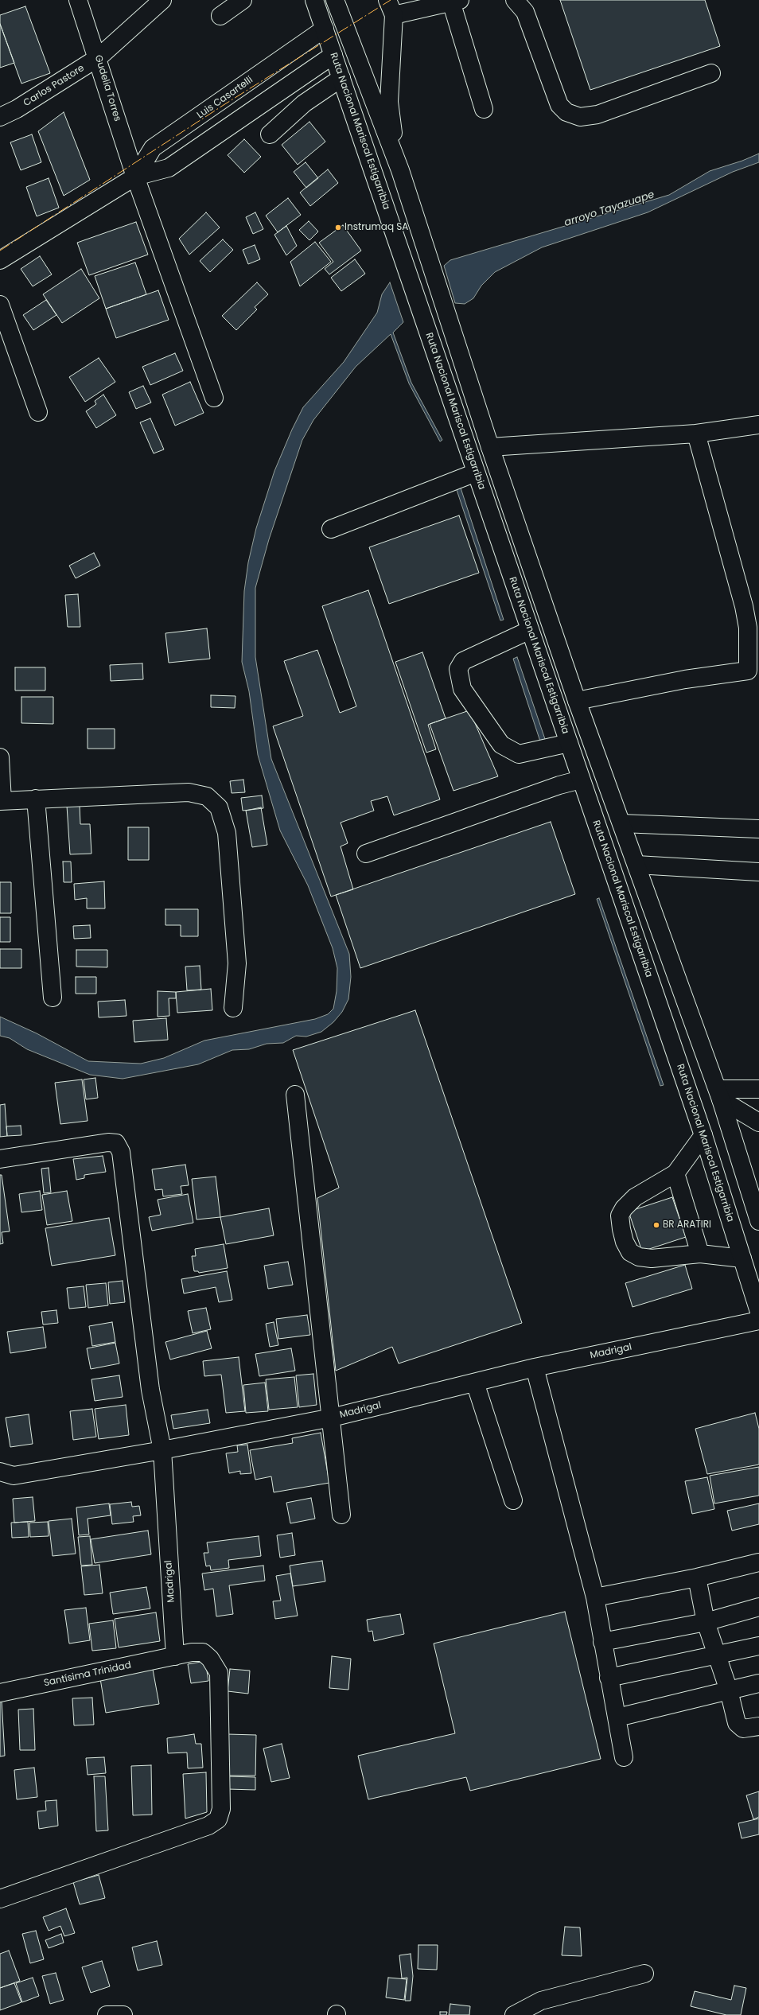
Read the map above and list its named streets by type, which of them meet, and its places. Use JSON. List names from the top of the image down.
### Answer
{
  "streets": {
    "main road": [
      "Carlos Pastore",
      "Gudelia Torres",
      "Luis Casartelli",
      "Ruta Nacional Mariscal Estigarribia",
      "Madrigal",
      "Santísima Trinidad"
    ]
  },
  "crossings": [
    ["Carlos Pastore", "Gudelia Torres"],
    ["Gudelia Torres", "Luis Casartelli"],
    ["Luis Casartelli", "Ruta Nacional Mariscal Estigarribia"],
    ["Madrigal", "Santísima Trinidad"]
  ],
  "water": ["arroyo Tayazuape"],
  "places": ["Instrumaq SA", "BR ARATIRI"]
}
